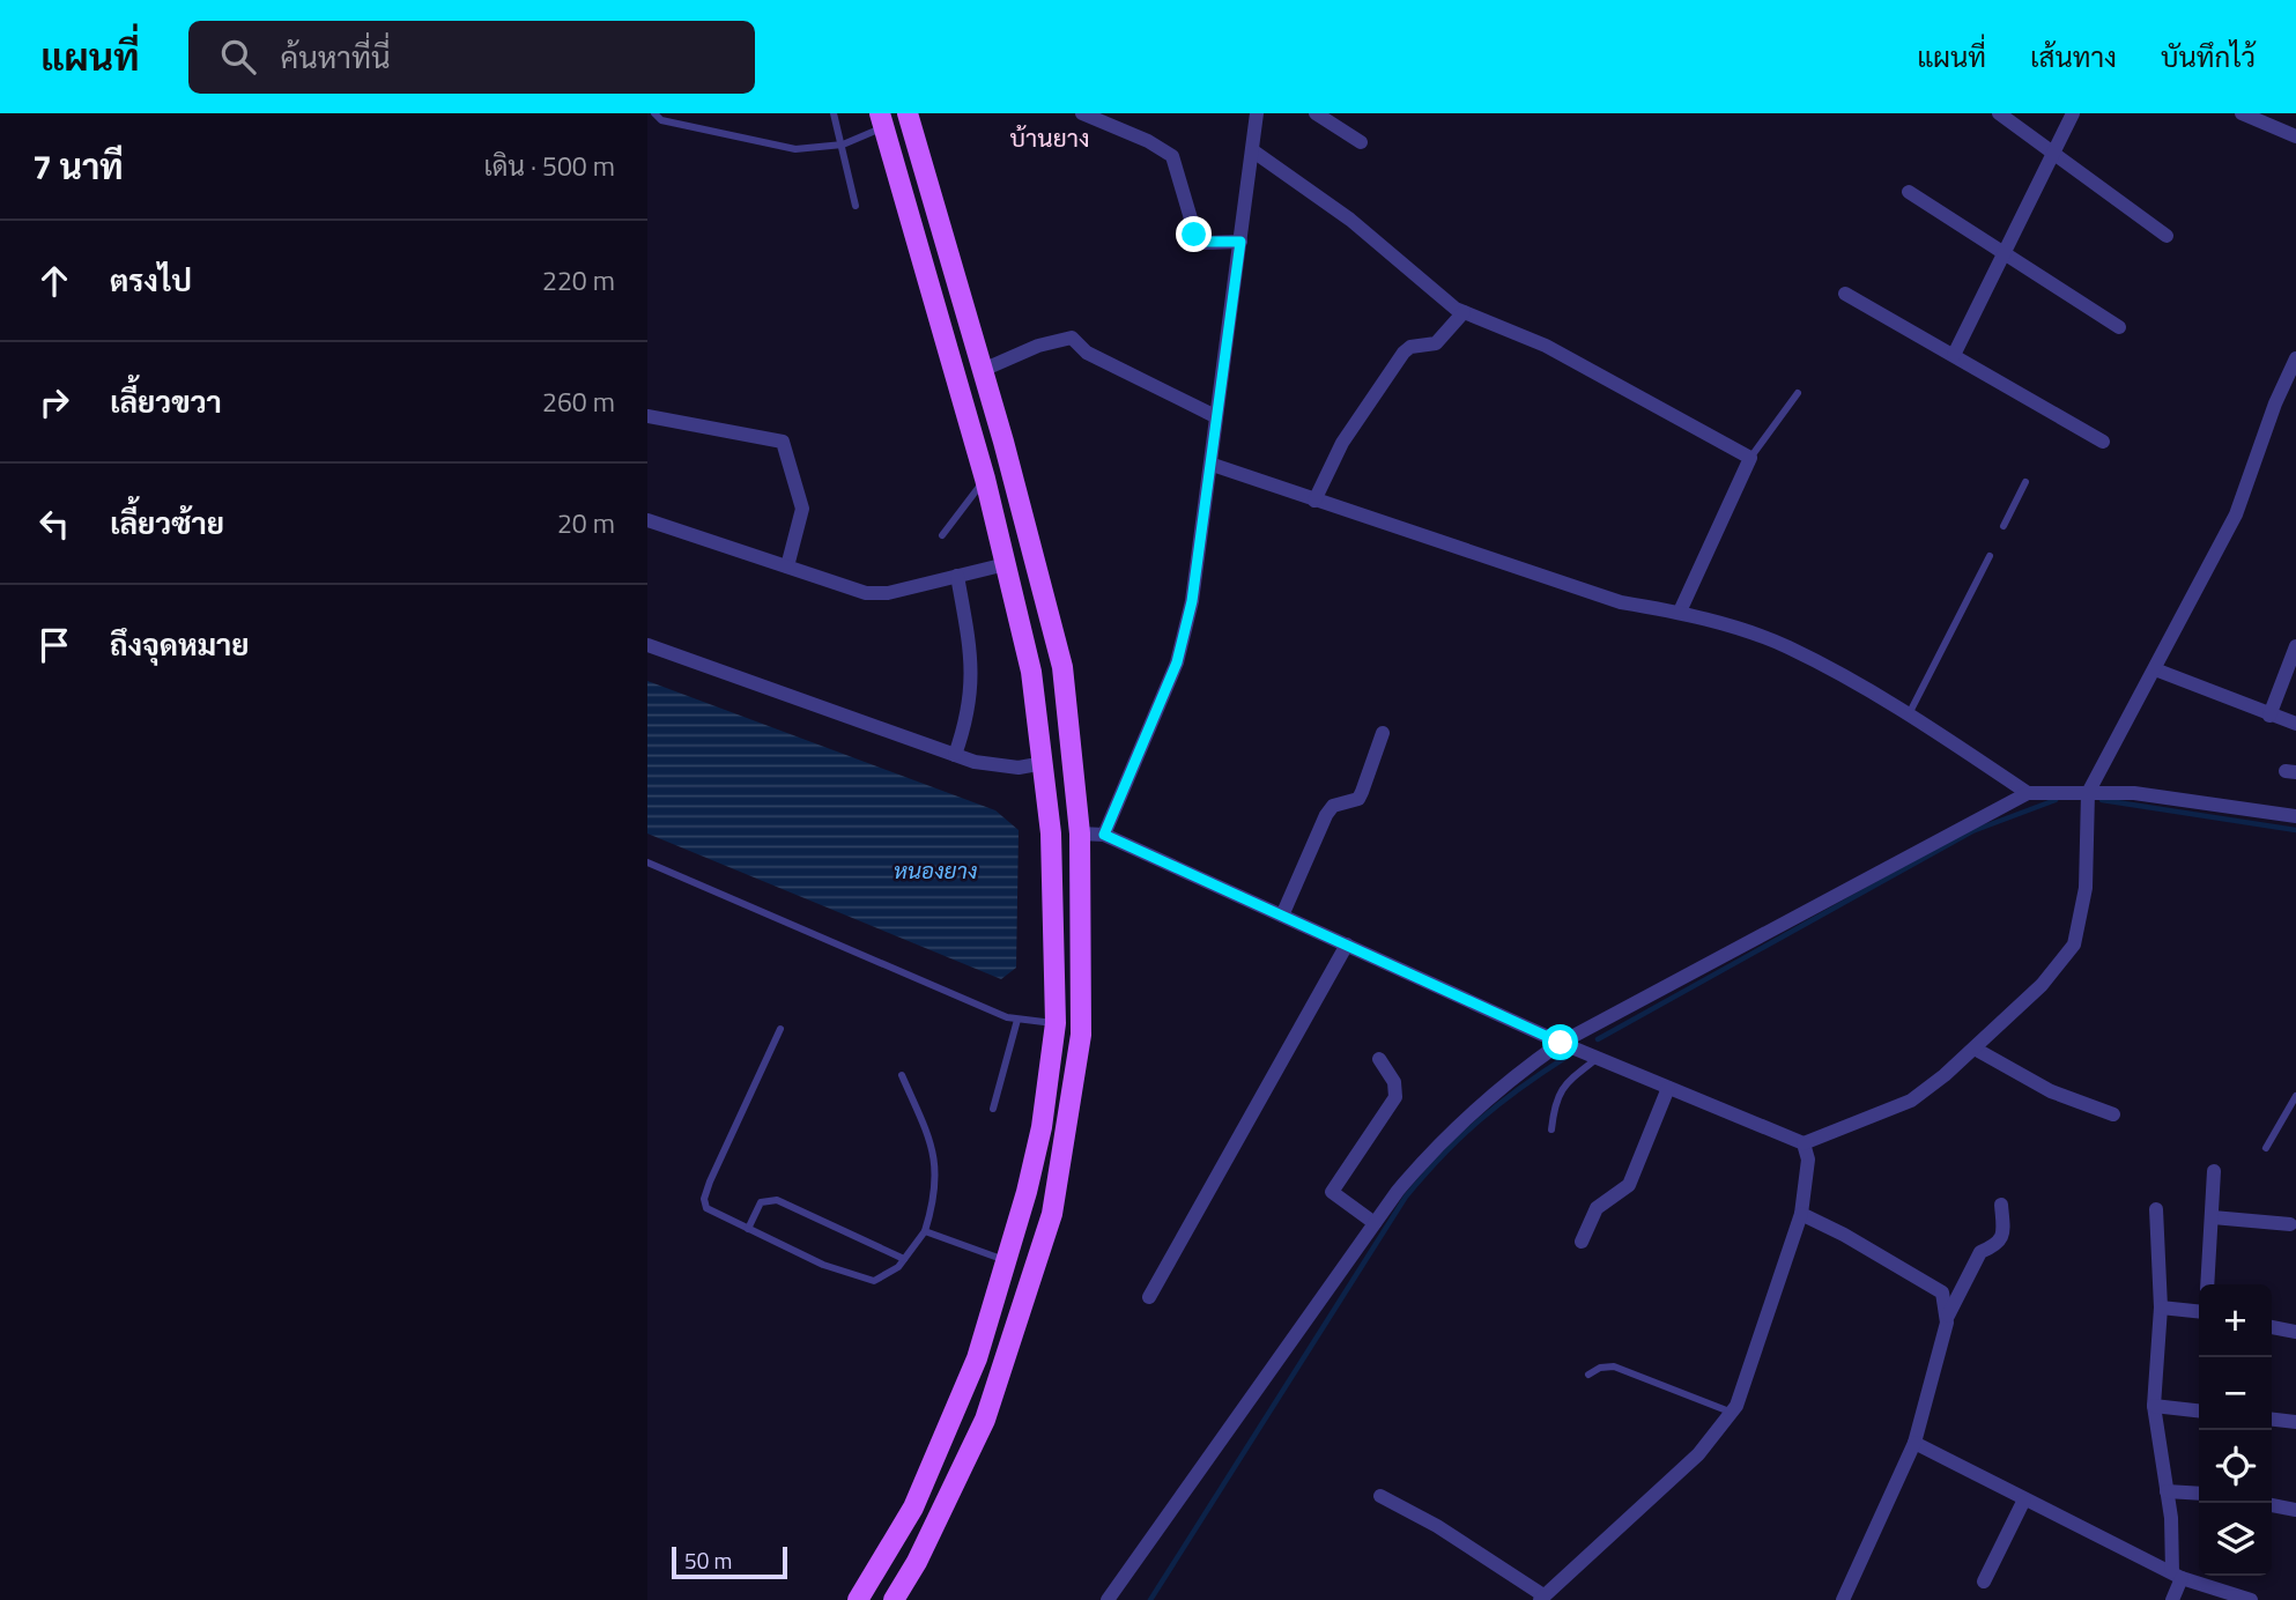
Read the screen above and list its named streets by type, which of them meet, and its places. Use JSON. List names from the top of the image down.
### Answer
{
  "districts": ["บ้านยาง"],
  "water": ["หนองยาง"],
  "scale_bar": "50 m",
  "page": {
    "header": "แผนที่",
    "search": "ค้นหาที่นี่",
    "nav": ["แผนที่", "เส้นทาง", "บันทึกไว้"],
    "heading": ["7 นาที", "เดิน · 500 m"],
    "list": [
      ["ตรงไป", "220 m"],
      ["เลี้ยวขวา", "260 m"],
      ["เลี้ยวซ้าย", "20 m"],
      "ถึงจุดหมาย"
    ],
    "map_buttons": ["+", "−"],
    "scale": "50 m"
  }
}
